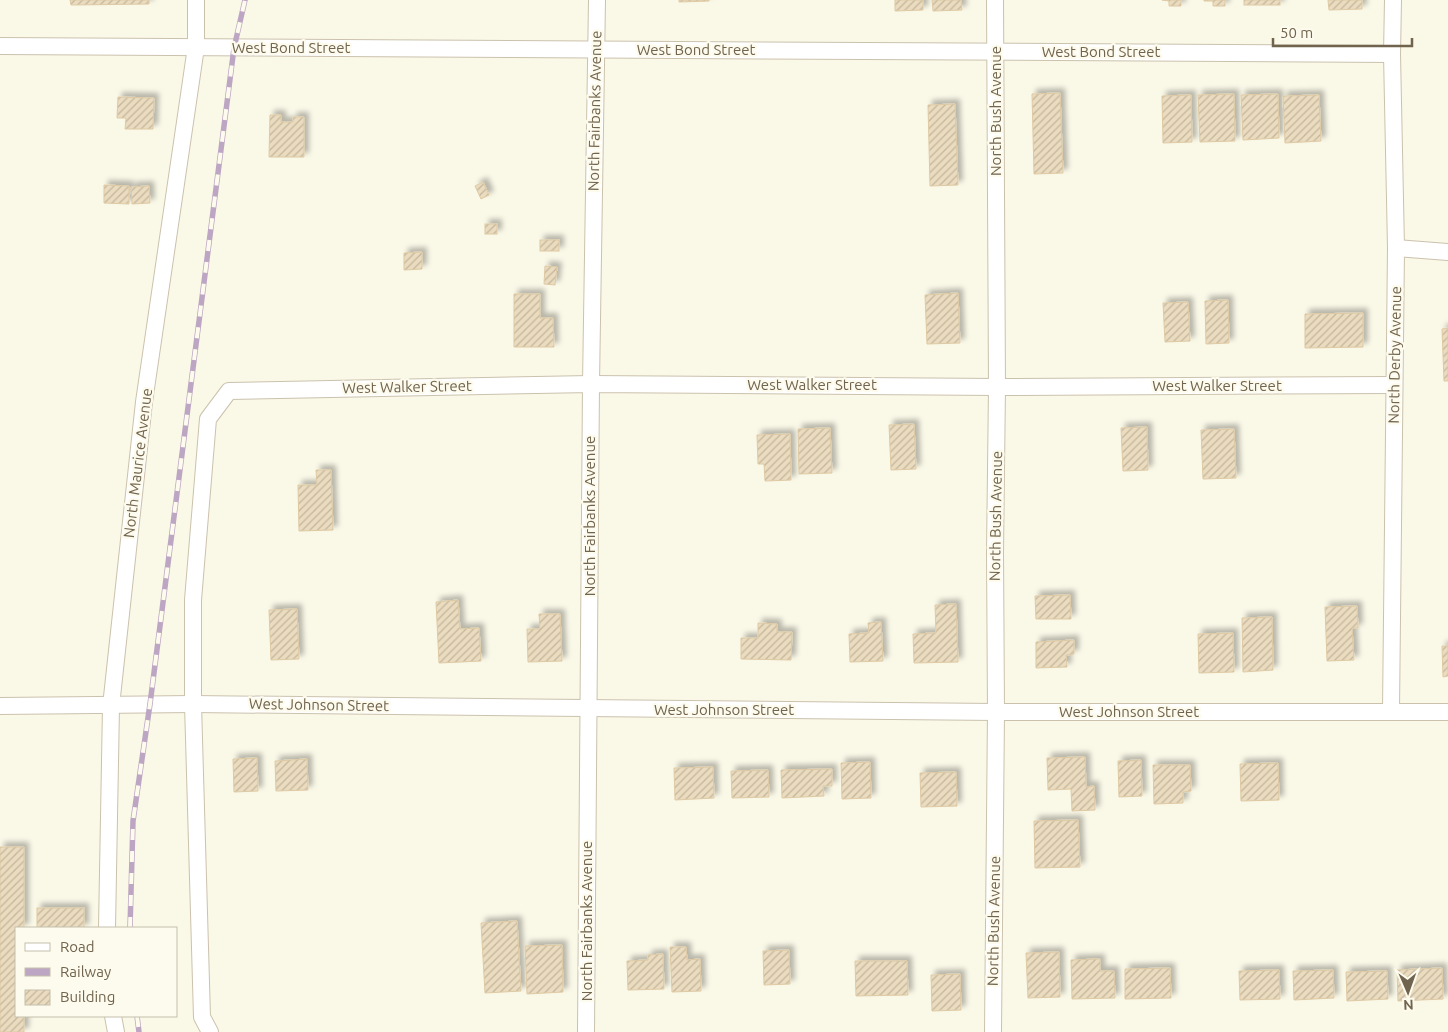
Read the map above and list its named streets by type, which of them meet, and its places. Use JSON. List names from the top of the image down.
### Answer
{
  "streets": {
    "street": [
      "West Bond Street",
      "North Fairbanks Avenue",
      "North Bush Avenue",
      "North Derby Avenue",
      "West Walker Street",
      "North Maurice Avenue",
      "West Johnson Street"
    ]
  },
  "crossings": [
    ["West Bond Street", "North Fairbanks Avenue"],
    ["West Bond Street", "North Bush Avenue"],
    ["West Bond Street", "North Derby Avenue"],
    ["West Bond Street", "North Maurice Avenue"],
    ["North Fairbanks Avenue", "West Walker Street"],
    ["North Fairbanks Avenue", "West Johnson Street"],
    ["North Bush Avenue", "West Walker Street"],
    ["North Bush Avenue", "West Johnson Street"],
    ["North Derby Avenue", "West Walker Street"],
    ["North Derby Avenue", "West Johnson Street"],
    ["West Walker Street", "West Johnson Street"],
    ["North Maurice Avenue", "West Johnson Street"]
  ],
  "legend": ["Road", "Railway", "Building"],
  "scale_bar": "50 m",
  "north": "bottom"
}
